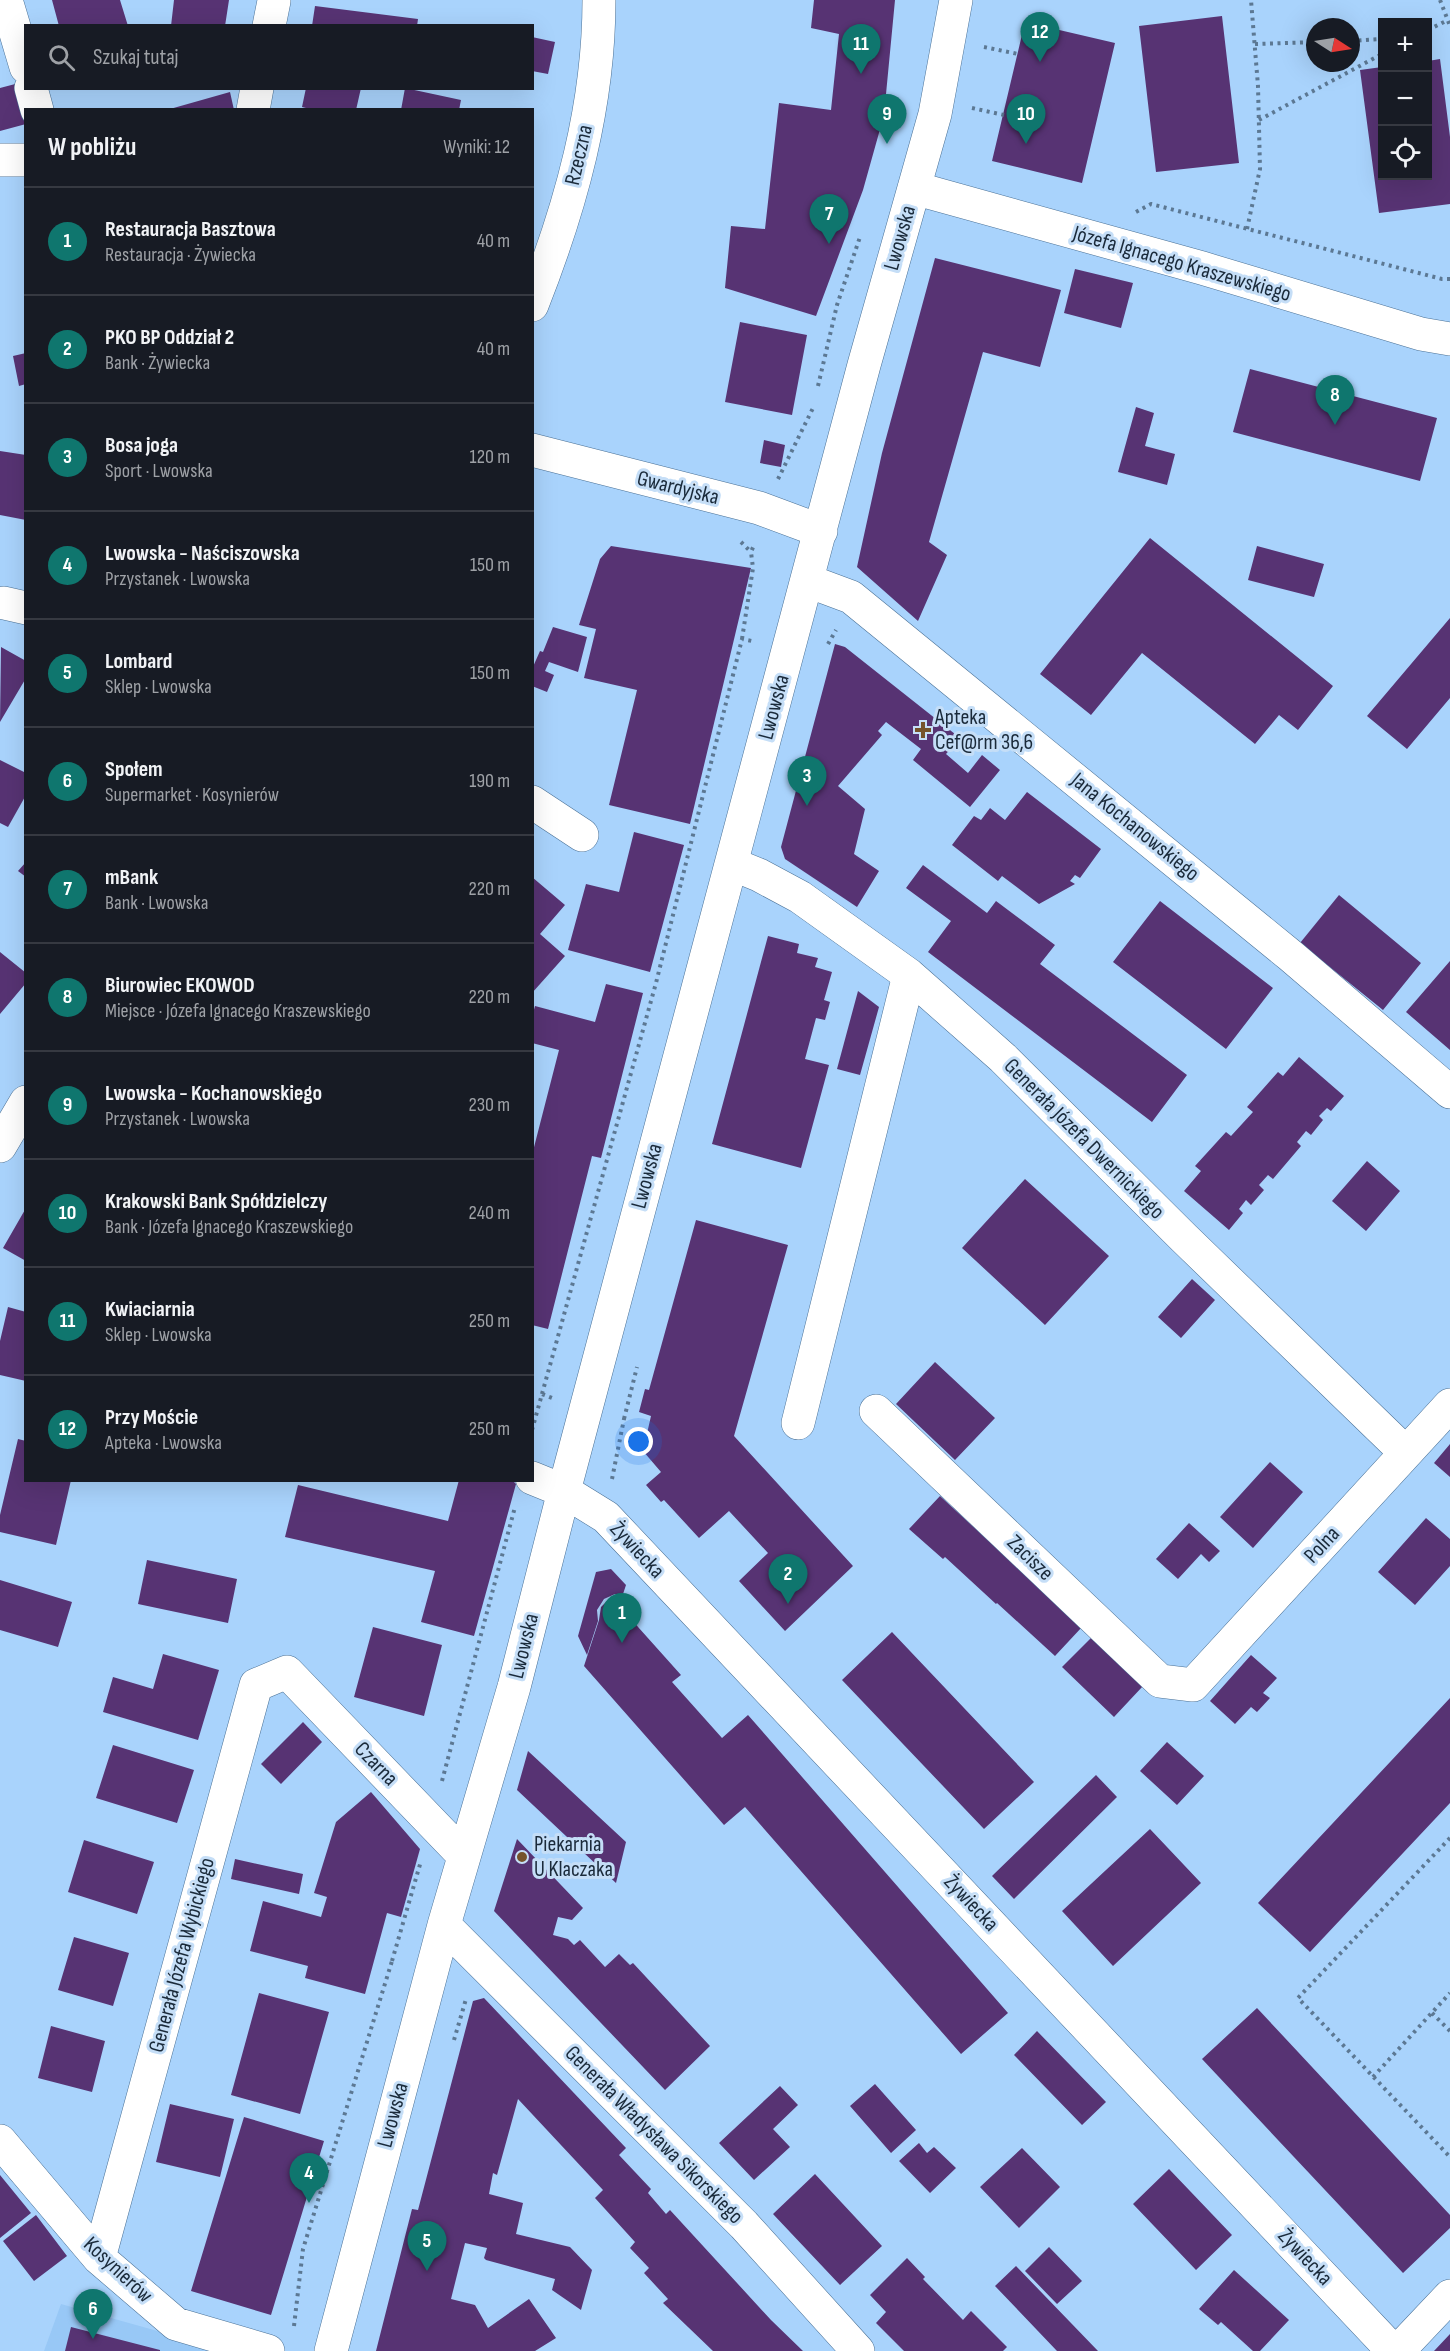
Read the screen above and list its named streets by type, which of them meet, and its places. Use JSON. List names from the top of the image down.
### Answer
{
  "streets": {
    "street": [
      "Rzeczna",
      "Lwowska",
      "Józefa Ignacego Kraszewskiego",
      "Gwardyjska",
      "Jana Kochanowskiego",
      "Generała Józefa Dwernickiego",
      "Polna",
      "Żywiecka",
      "Zacisze",
      "Czarna",
      "Generała Józefa Wybickiego",
      "Generała Władysława Sikorskiego",
      "Kosynierów"
    ]
  },
  "crossings": [
    ["Lwowska", "Józefa Ignacego Kraszewskiego"],
    ["Lwowska", "Gwardyjska"],
    ["Lwowska", "Jana Kochanowskiego"],
    ["Lwowska", "Generała Józefa Dwernickiego"],
    ["Lwowska", "Żywiecka"],
    ["Lwowska", "Czarna"],
    ["Lwowska", "Generała Władysława Sikorskiego"],
    ["Generała Józefa Dwernickiego", "Polna"],
    ["Polna", "Zacisze"],
    ["Czarna", "Generała Józefa Wybickiego"],
    ["Generała Józefa Wybickiego", "Kosynierów"]
  ],
  "places": {
    "health": ["Apteka Cef@rm 36,6"],
    "other": ["Piekarnia U Klaczaka"]
  },
  "north": "right",
  "page": {
    "pins": [
      "12",
      "11",
      "9",
      "10",
      "7",
      "8",
      "3",
      "2",
      "1",
      "4",
      "5",
      "6"
    ],
    "map_buttons": ["+", "−"],
    "search": "Szukaj tutaj",
    "heading": ["W pobliżu", "Wyniki: 12"],
    "list": [
      {
        "mark": "1",
        "name": "Restauracja Basztowa",
        "note": "Restauracja · Żywiecka",
        "value": "40 m"
      },
      {
        "mark": "2",
        "name": "PKO BP Oddział 2",
        "note": "Bank · Żywiecka",
        "value": "40 m"
      },
      {
        "mark": "3",
        "name": "Bosa joga",
        "note": "Sport · Lwowska",
        "value": "120 m"
      },
      {
        "mark": "4",
        "name": "Lwowska - Naściszowska",
        "note": "Przystanek · Lwowska",
        "value": "150 m"
      },
      {
        "mark": "5",
        "name": "Lombard",
        "note": "Sklep · Lwowska",
        "value": "150 m"
      },
      {
        "mark": "6",
        "name": "Społem",
        "note": "Supermarket · Kosynierów",
        "value": "190 m"
      },
      {
        "mark": "7",
        "name": "mBank",
        "note": "Bank · Lwowska",
        "value": "220 m"
      },
      {
        "mark": "8",
        "name": "Biurowiec EKOWOD",
        "note": "Miejsce · Józefa Ignacego Kraszewskiego",
        "value": "220 m"
      },
      {
        "mark": "9",
        "name": "Lwowska - Kochanowskiego",
        "note": "Przystanek · Lwowska",
        "value": "230 m"
      },
      {
        "mark": "10",
        "name": "Krakowski Bank Spółdzielczy",
        "note": "Bank · Józefa Ignacego Kraszewskiego",
        "value": "240 m"
      },
      {
        "mark": "11",
        "name": "Kwiaciarnia",
        "note": "Sklep · Lwowska",
        "value": "250 m"
      },
      {
        "mark": "12",
        "name": "Przy Moście",
        "note": "Apteka · Lwowska",
        "value": "250 m"
      }
    ]
  }
}
